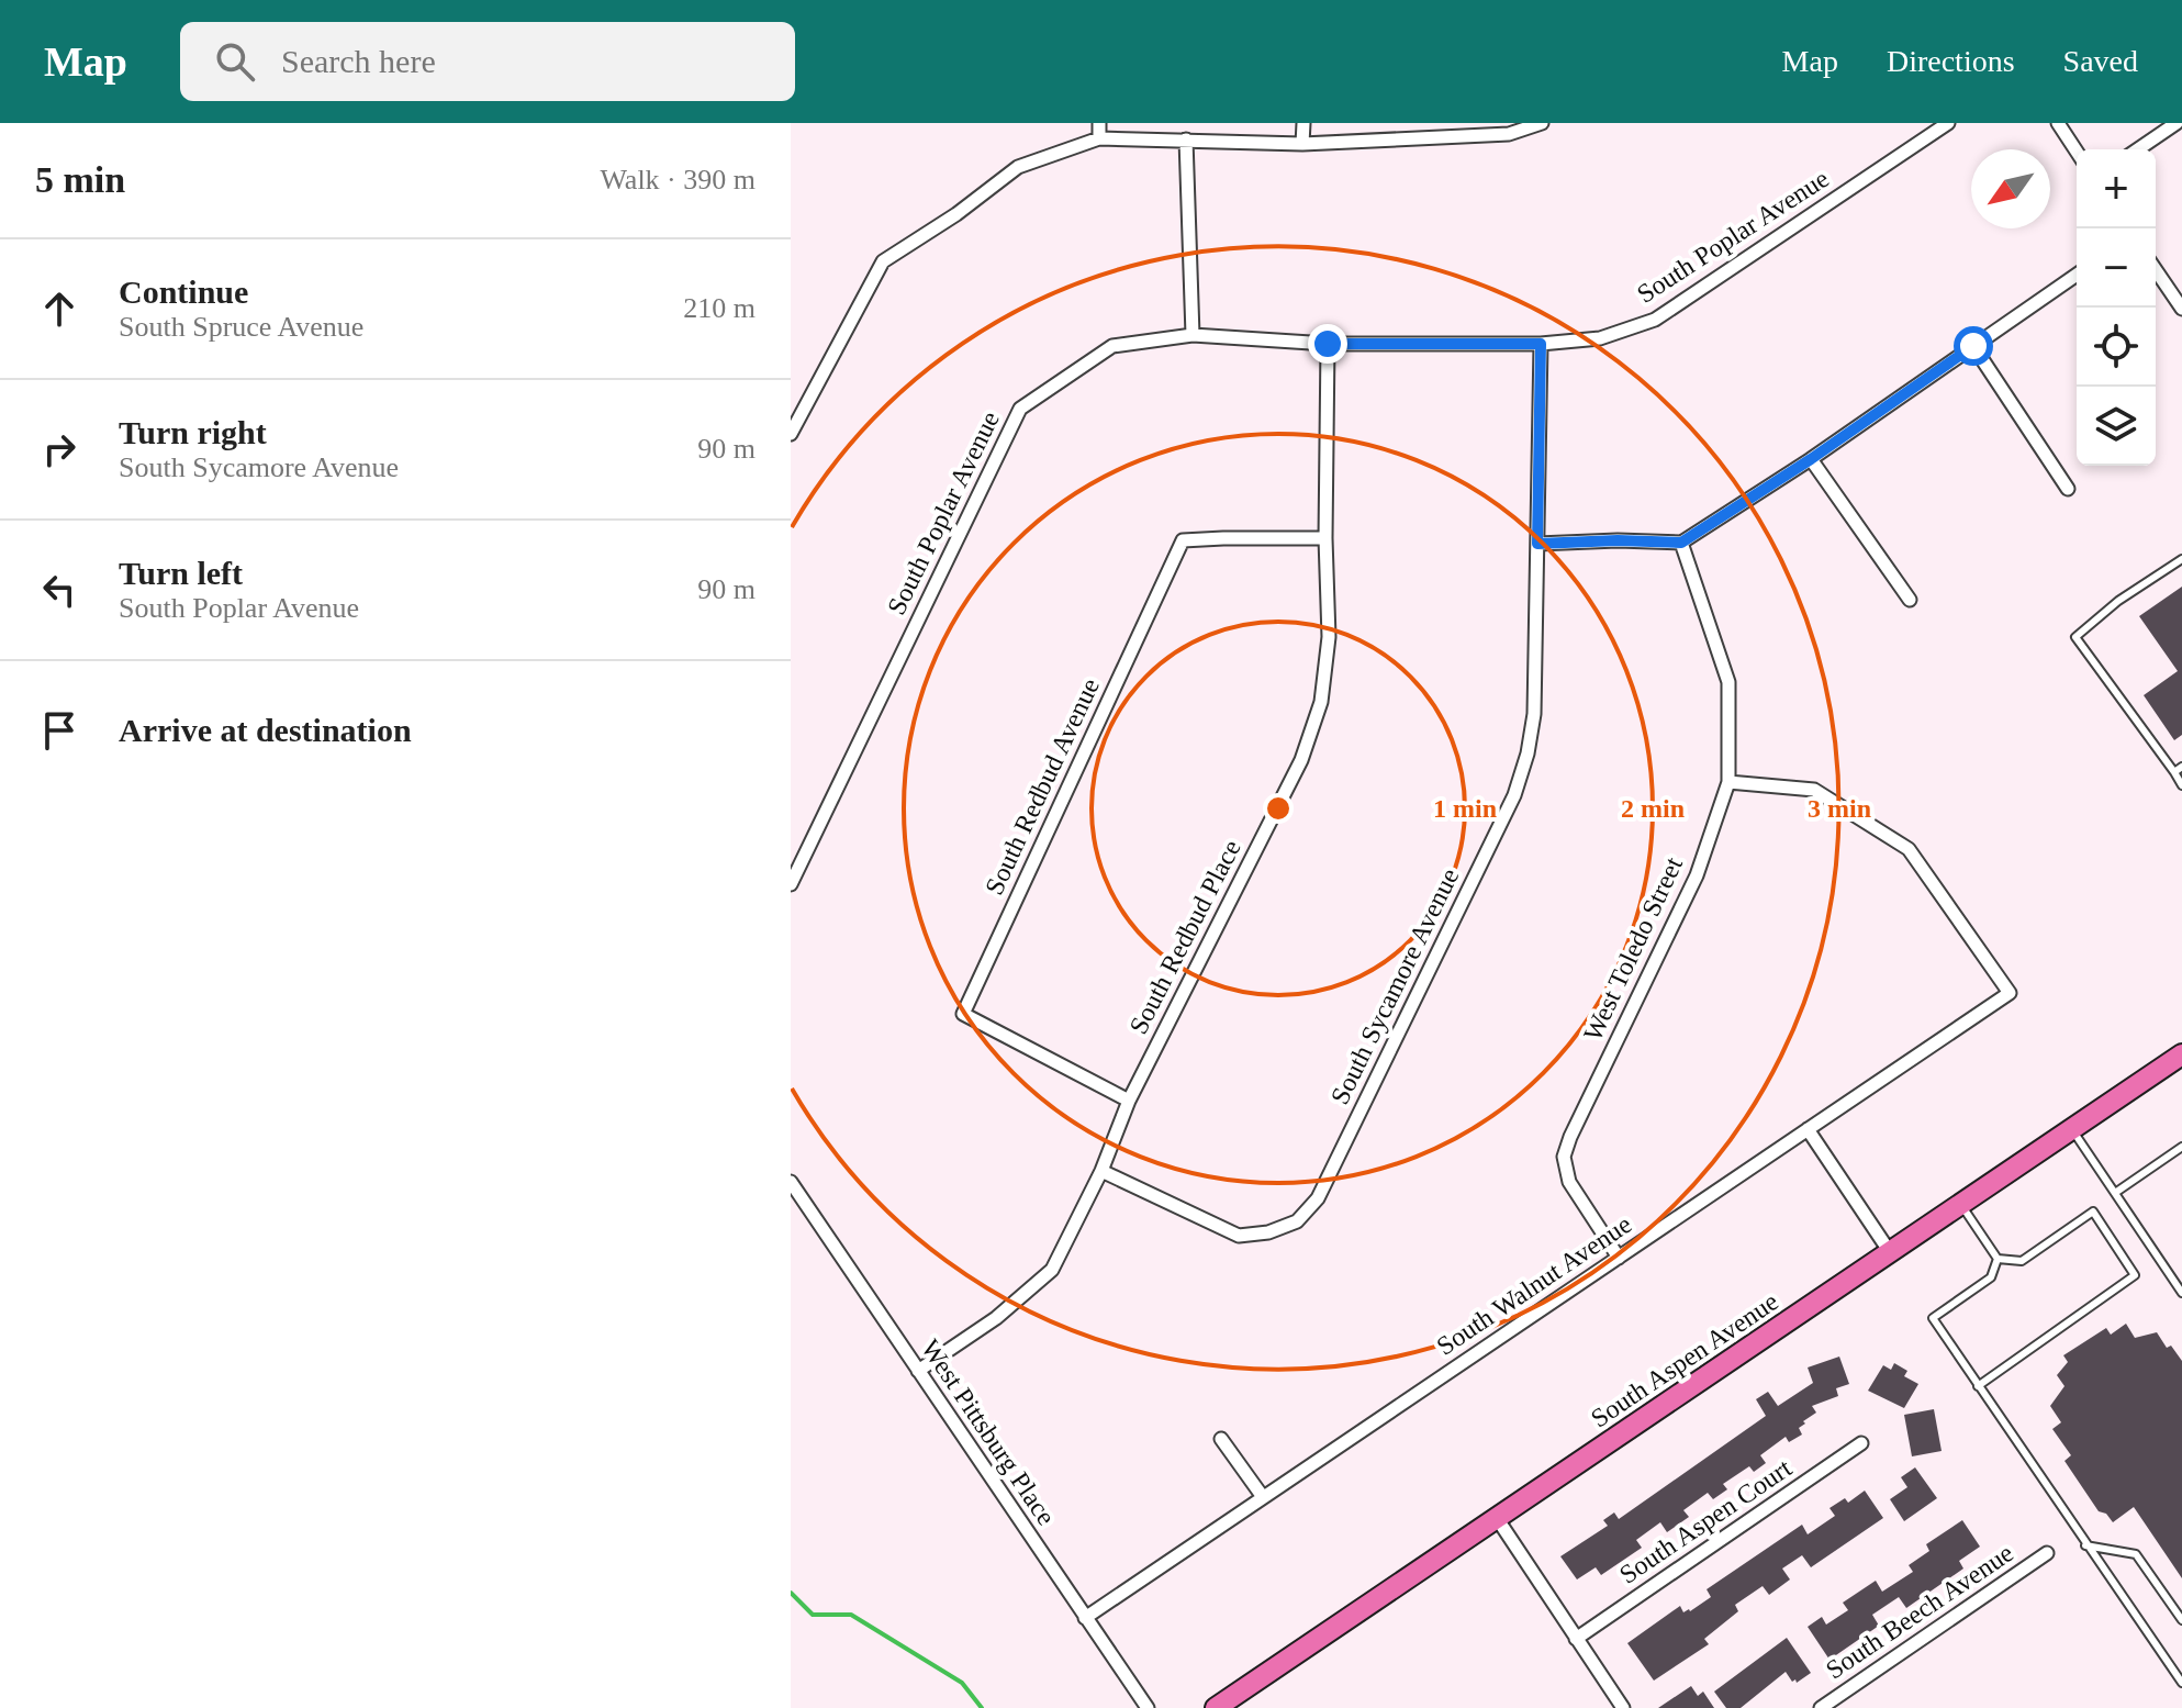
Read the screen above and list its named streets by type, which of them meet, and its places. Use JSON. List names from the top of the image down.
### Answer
{
  "streets": {
    "main road": ["South Aspen Avenue"],
    "street": [
      "South Poplar Avenue",
      "South Redbud Avenue",
      "South Redbud Place",
      "West Toledo Street",
      "South Sycamore Avenue",
      "South Walnut Avenue",
      "West Pittsburg Place",
      "South Aspen Court",
      "South Beech Avenue"
    ]
  },
  "crossings": [
    ["South Poplar Avenue", "South Redbud Place"],
    ["South Poplar Avenue", "South Sycamore Avenue"],
    ["South Redbud Avenue", "South Redbud Place"],
    ["South Redbud Place", "South Sycamore Avenue"],
    ["South Redbud Place", "West Pittsburg Place"],
    ["West Toledo Street", "South Walnut Avenue"],
    ["South Walnut Avenue", "West Pittsburg Place"]
  ],
  "north": "bottom left",
  "page": {
    "header": "Map",
    "search": "Search here",
    "nav": ["Map", "Directions", "Saved"],
    "heading": ["5 min", "Walk · 390 m"],
    "map_buttons": ["+", "−"],
    "list": [
      ["Continue", "South Spruce Avenue", "210 m"],
      ["Turn right", "South Sycamore Avenue", "90 m"],
      ["Turn left", "South Poplar Avenue", "90 m"],
      "Arrive at destination"
    ]
  },
  "rings": ["1 min", "2 min", "3 min"]
}
